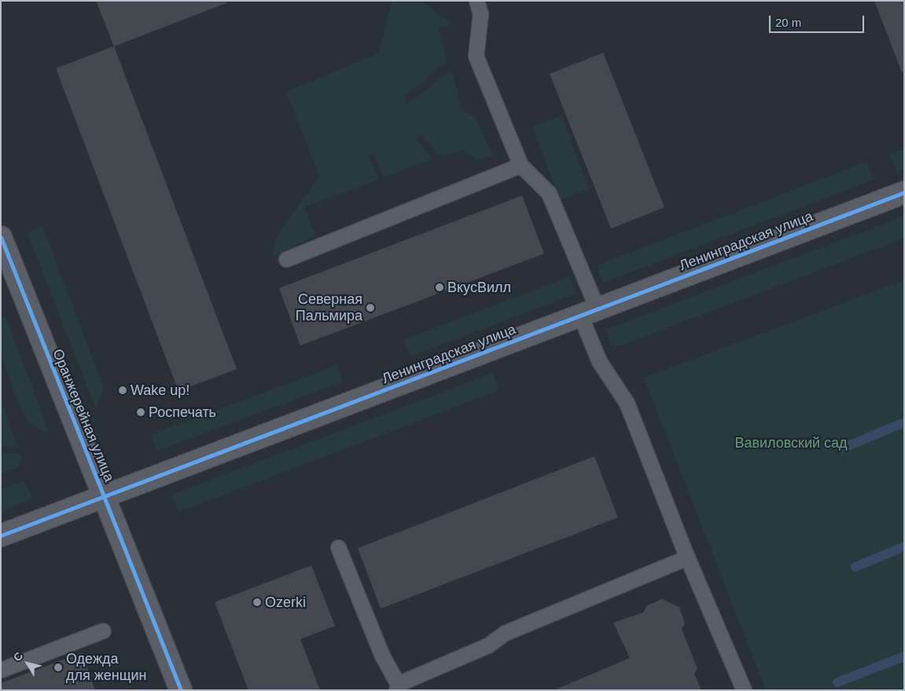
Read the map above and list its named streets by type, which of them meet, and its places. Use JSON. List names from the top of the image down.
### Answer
{
  "streets": {
    "street": ["Ленинградская улица", "Оранжерейная улица"]
  },
  "crossings": [
    ["Ленинградская улица", "Оранжерейная улица"]
  ],
  "parks": ["Вавиловский сад"],
  "places": [
    "ВкусВилл",
    "Северная Пальмира",
    "Wake up!",
    "Роспечать",
    "Ozerki",
    "Одежда для женщин"
  ],
  "scale_bar": "20 m",
  "north": "top left"
}
